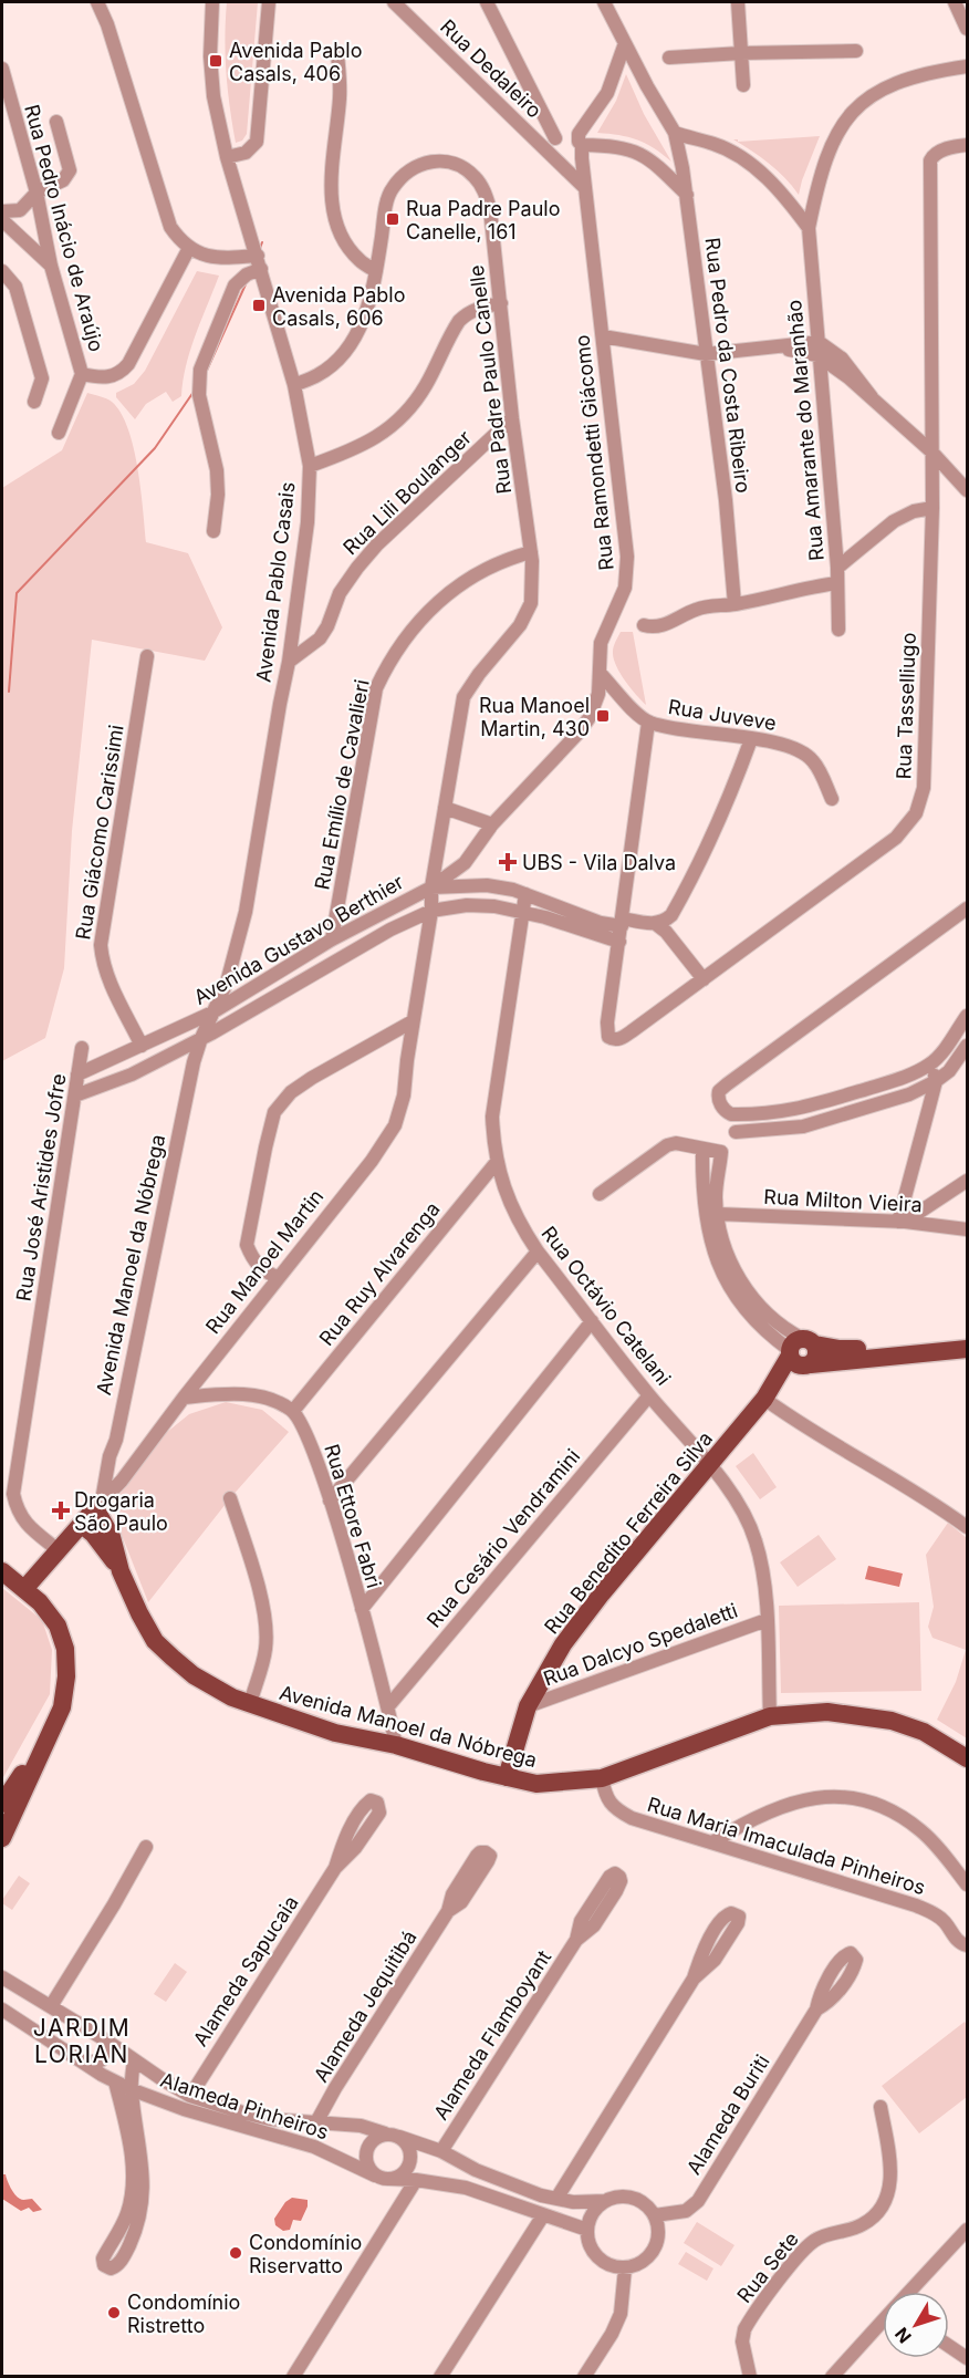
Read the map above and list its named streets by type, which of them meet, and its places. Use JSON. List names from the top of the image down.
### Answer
{
  "streets": {
    "main road": ["Rua Manoel Martin", "Avenida Manoel da Nóbrega", "Rua Benedito Ferreira Silva"],
    "street": [
      "Rua Dedaleiro",
      "Rua Pedro Inácio de Araújo",
      "Rua Pedro da Costa Ribeiro",
      "Rua Padre Paulo Canelle",
      "Rua Amarante do Maranhão",
      "Rua Ramondetti Giácomo",
      "Rua Lili Boulanger",
      "Avenida Pablo Casais",
      "Rua Tasselliugo",
      "Rua Juveve",
      "Rua Emílio de Cavalieri",
      "Rua Giácomo Carissimi",
      "Avenida Gustavo Berthier",
      "Rua José Aristides Jofre",
      "Rua Milton Vieira",
      "Rua Ruy Alvarenga",
      "Rua Octávio Catelani",
      "Rua Ettore Fabri",
      "Rua Cesário Vendramini",
      "Rua Dalcyo Spedaletti",
      "Rua Maria Imaculada Pinheiros",
      "Alameda Sapucaia",
      "Alameda Jequitibá",
      "Alameda Flamboyant",
      "Alameda Pinheiros",
      "Alameda Buriti",
      "Rua Sete"
    ]
  },
  "crossings": [
    ["Rua Dedaleiro", "Rua Pedro da Costa Ribeiro"],
    ["Rua Dedaleiro", "Rua Ramondetti Giácomo"],
    ["Rua Padre Paulo Canelle", "Rua Ramondetti Giácomo"],
    ["Rua Padre Paulo Canelle", "Rua Lili Boulanger"],
    ["Rua Padre Paulo Canelle", "Avenida Pablo Casais"],
    ["Rua Padre Paulo Canelle", "Rua Emílio de Cavalieri"],
    ["Rua Padre Paulo Canelle", "Avenida Gustavo Berthier"],
    ["Rua Padre Paulo Canelle", "Rua Manoel Martin"],
    ["Rua Ramondetti Giácomo", "Rua Juveve"],
    ["Rua Ramondetti Giácomo", "Avenida Gustavo Berthier"],
    ["Rua Lili Boulanger", "Avenida Pablo Casais"],
    ["Avenida Pablo Casais", "Avenida Gustavo Berthier"],
    ["Avenida Pablo Casais", "Avenida Manoel da Nóbrega"],
    ["Rua Tasselliugo", "Avenida Gustavo Berthier"],
    ["Rua Emílio de Cavalieri", "Avenida Gustavo Berthier"],
    ["Rua Giácomo Carissimi", "Avenida Gustavo Berthier"],
    ["Avenida Gustavo Berthier", "Rua José Aristides Jofre"],
    ["Avenida Gustavo Berthier", "Rua Manoel Martin"],
    ["Avenida Gustavo Berthier", "Avenida Manoel da Nóbrega"],
    ["Avenida Gustavo Berthier", "Rua Octávio Catelani"],
    ["Rua José Aristides Jofre", "Rua Manoel Martin"],
    ["Rua Manoel Martin", "Avenida Manoel da Nóbrega"],
    ["Avenida Manoel da Nóbrega", "Rua Octávio Catelani"],
    ["Avenida Manoel da Nóbrega", "Rua Ettore Fabri"],
    ["Avenida Manoel da Nóbrega", "Rua Benedito Ferreira Silva"],
    ["Avenida Manoel da Nóbrega", "Rua Maria Imaculada Pinheiros"],
    ["Rua Ruy Alvarenga", "Rua Octávio Catelani"],
    ["Rua Ruy Alvarenga", "Rua Ettore Fabri"],
    ["Rua Octávio Catelani", "Rua Benedito Ferreira Silva"],
    ["Rua Octávio Catelani", "Rua Cesário Vendramini"],
    ["Rua Octávio Catelani", "Rua Dalcyo Spedaletti"],
    ["Rua Ettore Fabri", "Rua Cesário Vendramini"],
    ["Rua Benedito Ferreira Silva", "Rua Dalcyo Spedaletti"],
    ["Alameda Sapucaia", "Alameda Pinheiros"],
    ["Alameda Jequitibá", "Alameda Pinheiros"]
  ],
  "districts": ["JARDIM LORIAN"],
  "places": {
    "transit": [
      "Avenida Pablo Casals, 406",
      "Rua Padre Paulo Canelle, 161",
      "Avenida Pablo Casals, 606",
      "Rua Manoel Martin, 430"
    ],
    "health": ["UBS - Vila Dalva", "Drogaria São Paulo"],
    "other": ["Condomínio Riservatto", "Condomínio Ristretto"]
  },
  "north": "bottom left"
}
